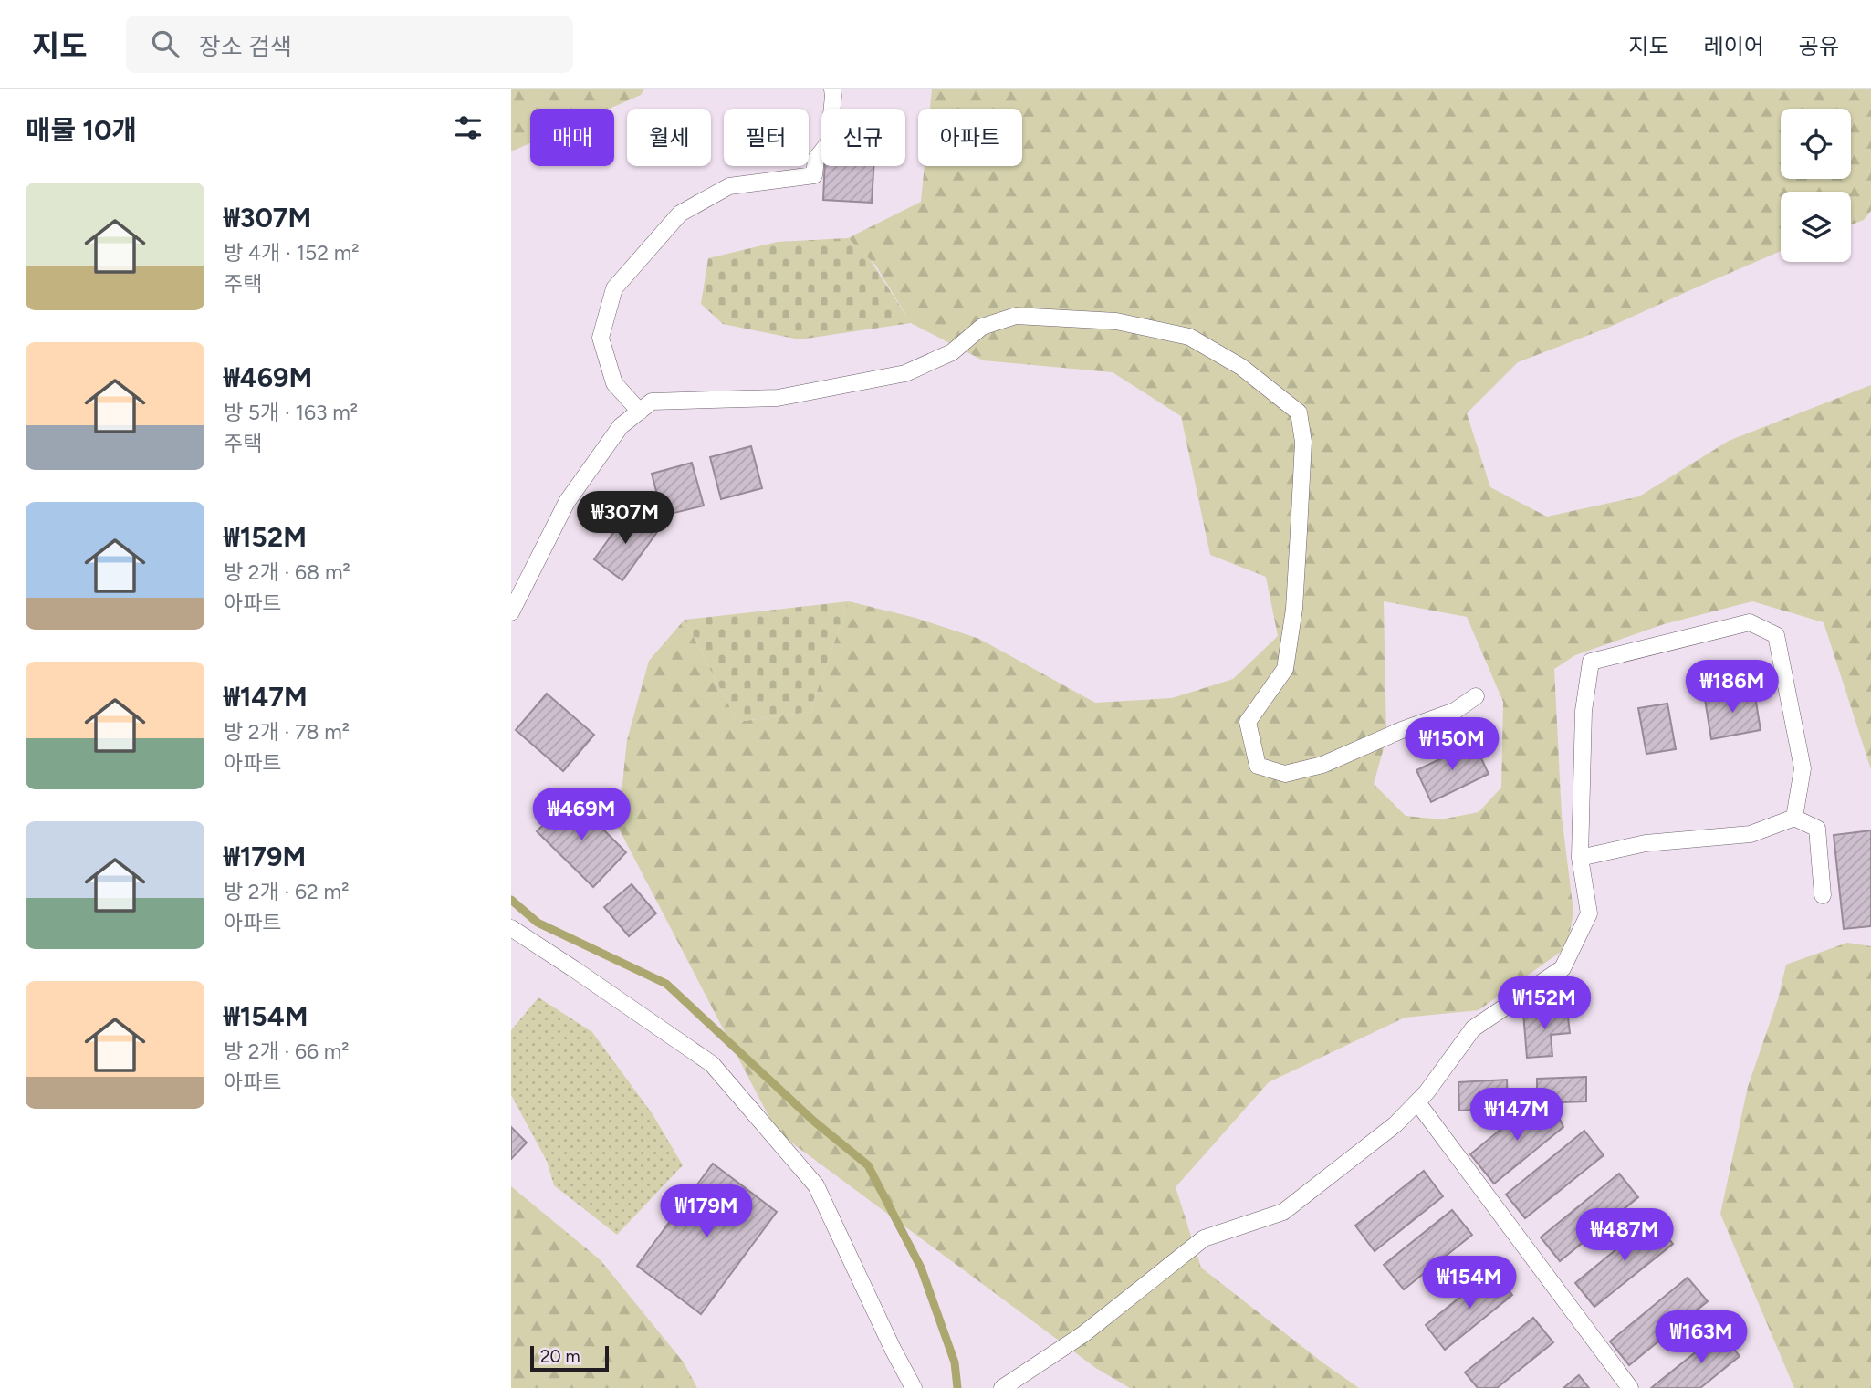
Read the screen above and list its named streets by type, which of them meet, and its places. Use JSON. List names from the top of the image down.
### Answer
{
  "scale_bar": "20 m",
  "page": {
    "header": "지도",
    "search": "장소 검색",
    "nav": ["지도", "레이어", "공유"],
    "heading": "매물 10개",
    "chip": [
      "매매",
      "월세",
      "필터",
      "신규",
      "아파트"
    ],
    "list": [
      {
        "name": "₩307M",
        "note": "방 4개 · 152 m² · 주택"
      },
      {
        "name": "₩469M",
        "note": "방 5개 · 163 m² · 주택"
      },
      {
        "name": "₩152M",
        "note": "방 2개 · 68 m² · 아파트"
      },
      {
        "name": "₩147M",
        "note": "방 2개 · 78 m² · 아파트"
      },
      {
        "name": "₩179M",
        "note": "방 2개 · 62 m² · 아파트"
      },
      {
        "name": "₩154M",
        "note": "방 2개 · 66 m² · 아파트"
      }
    ],
    "price": [
      "₩307M",
      "₩186M",
      "₩150M",
      "₩469M",
      "₩152M",
      "₩147M",
      "₩179M",
      "₩487M",
      "₩154M",
      "₩163M"
    ],
    "scale": "20 m"
  }
}
